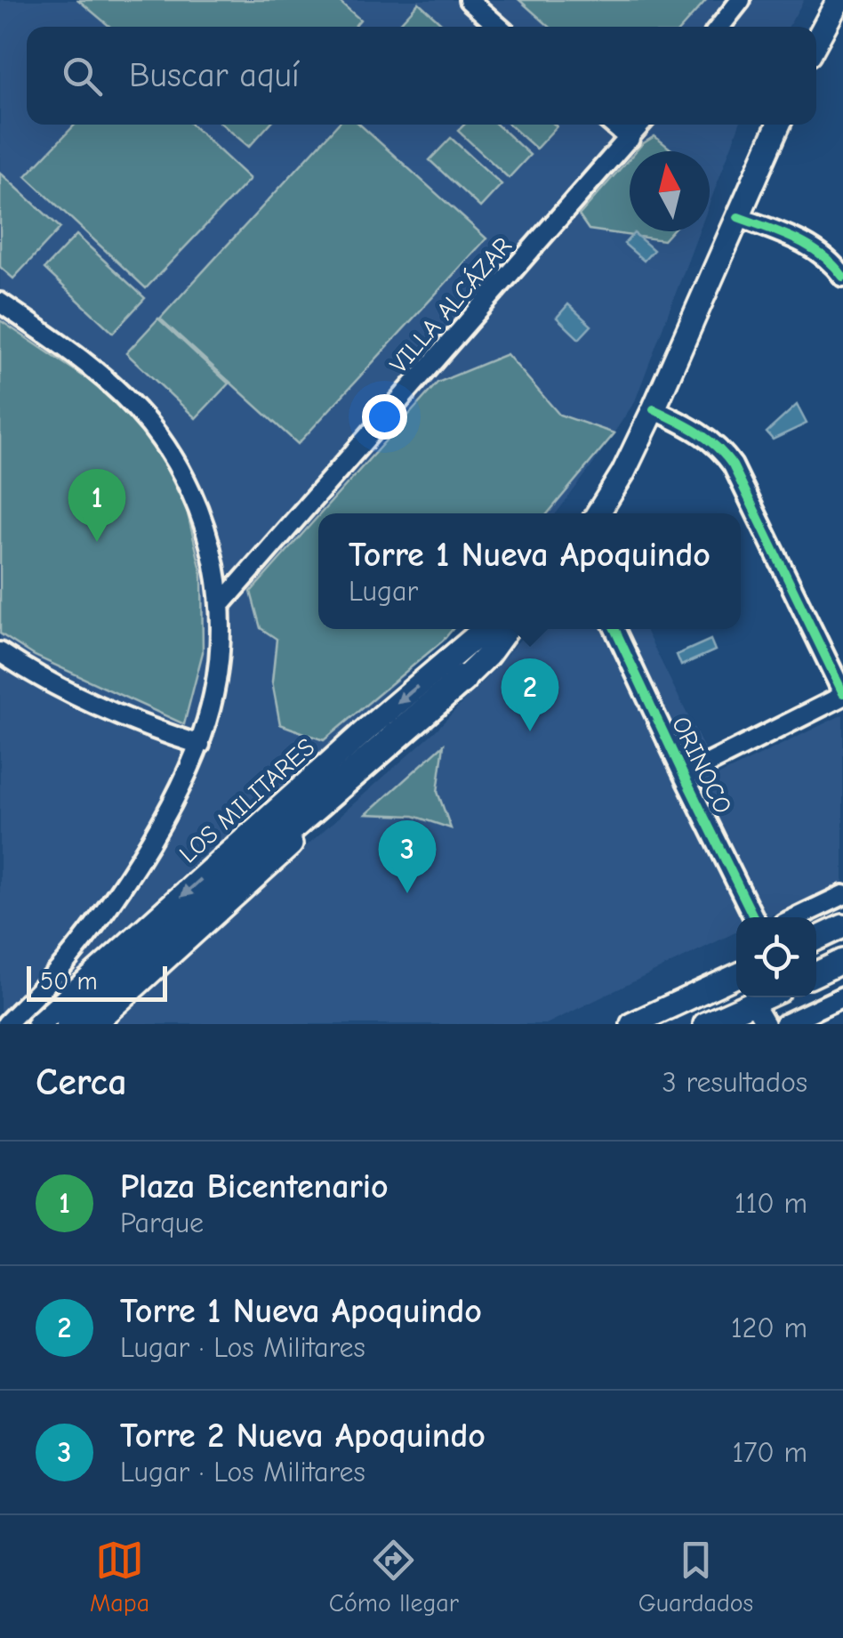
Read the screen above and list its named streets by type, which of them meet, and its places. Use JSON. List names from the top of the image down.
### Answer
{
  "streets": {
    "main road": ["LOS MILITARES"],
    "street": ["VILLA ALCÁZAR", "ORINOCO"]
  },
  "scale_bar": "50 m",
  "north": "top",
  "page": {
    "search": "Buscar aquí",
    "pins": ["1", "2", "3"],
    "popup": ["Torre 1 Nueva Apoquindo", "Lugar"],
    "scale": "50 m",
    "heading": ["Cerca", "3 resultados"],
    "list": [
      {
        "mark": "1",
        "name": "Plaza Bicentenario",
        "note": "Parque",
        "value": "110 m"
      },
      {
        "mark": "2",
        "name": "Torre 1 Nueva Apoquindo",
        "note": "Lugar · Los Militares",
        "value": "120 m"
      },
      {
        "mark": "3",
        "name": "Torre 2 Nueva Apoquindo",
        "note": "Lugar · Los Militares",
        "value": "170 m"
      }
    ],
    "nav": ["Mapa", "Cómo llegar", "Guardados"]
  }
}
